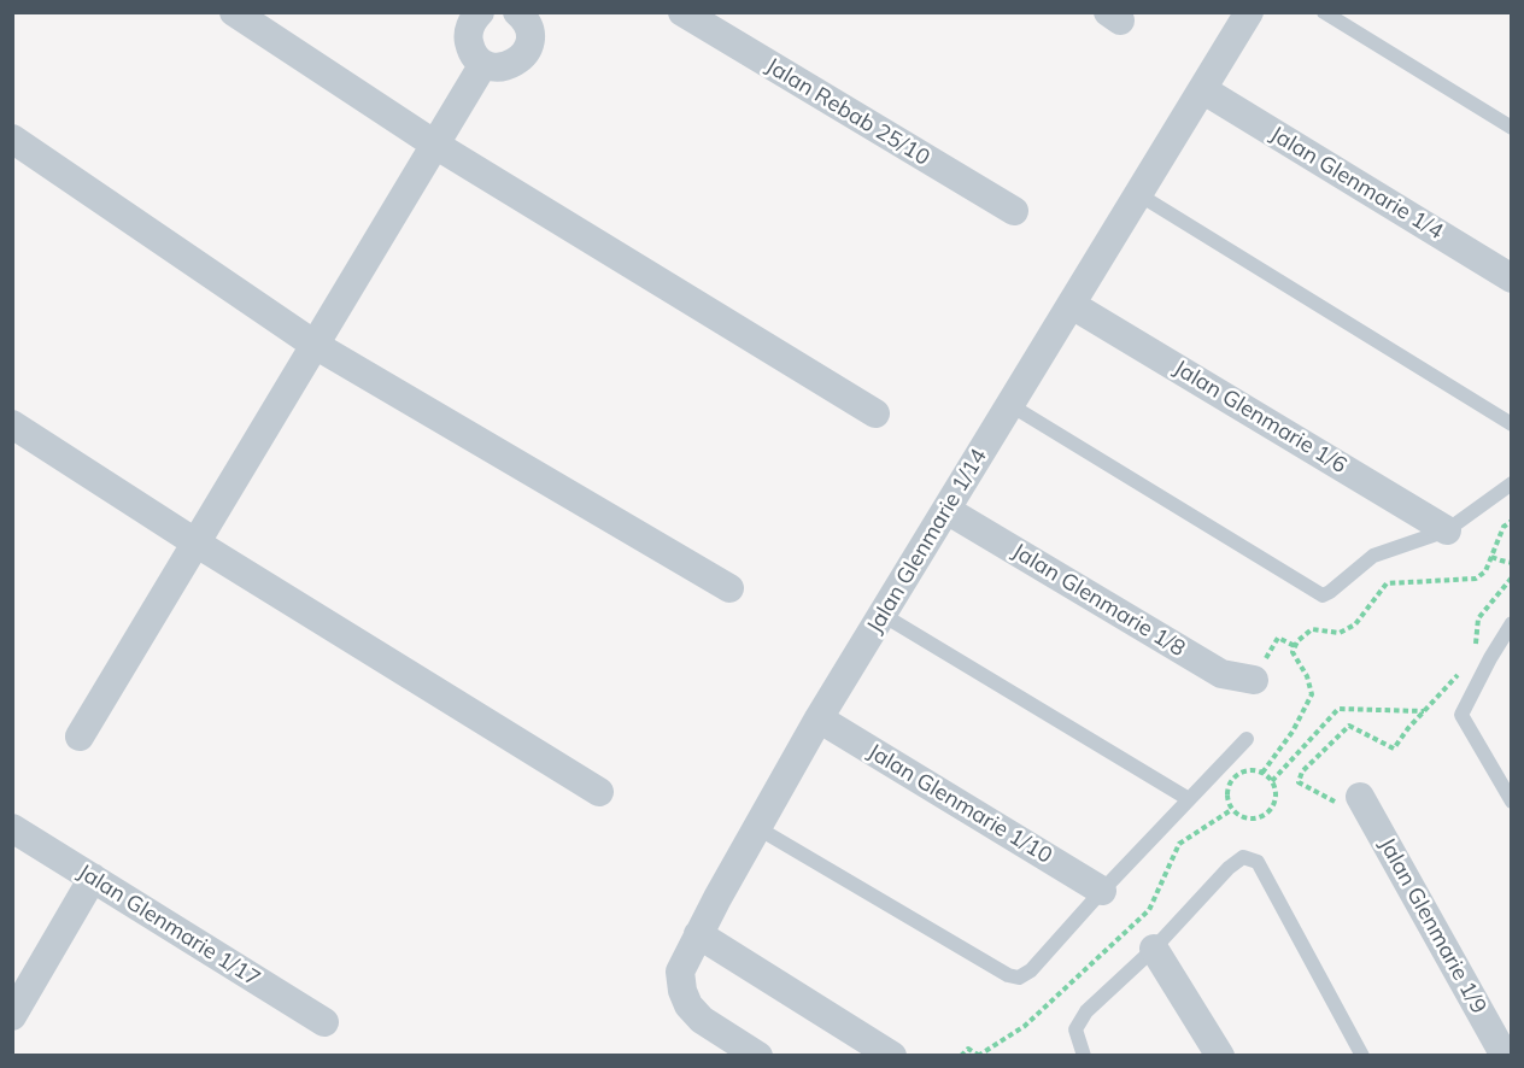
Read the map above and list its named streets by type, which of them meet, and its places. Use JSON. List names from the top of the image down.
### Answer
{
  "streets": {
    "street": [
      "Jalan Rebab 25/10",
      "Jalan Glenmarie 1/4",
      "Jalan Glenmarie 1/6",
      "Jalan Glenmarie 1/14",
      "Jalan Glenmarie 1/8",
      "Jalan Glenmarie 1/10",
      "Jalan Glenmarie 1/17",
      "Jalan Glenmarie 1/9"
    ]
  },
  "crossings": [
    ["Jalan Glenmarie 1/4", "Jalan Glenmarie 1/14"],
    ["Jalan Glenmarie 1/6", "Jalan Glenmarie 1/14"],
    ["Jalan Glenmarie 1/14", "Jalan Glenmarie 1/8"],
    ["Jalan Glenmarie 1/14", "Jalan Glenmarie 1/10"]
  ]
}
